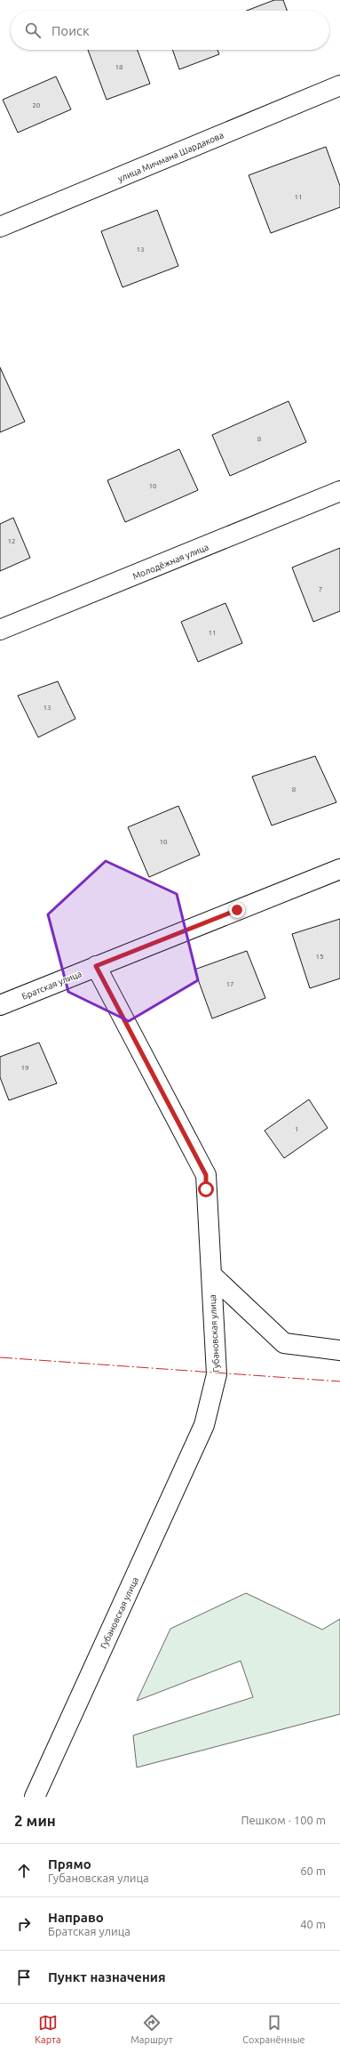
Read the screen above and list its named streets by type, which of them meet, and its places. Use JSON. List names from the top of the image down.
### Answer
{
  "streets": {
    "street": [
      "улица Мичмана Шардакова",
      "Молодёжная улица",
      "Братская улица",
      "Губановская улица"
    ]
  },
  "crossings": [
    ["Братская улица", "Губановская улица"]
  ],
  "house_numbers": [
    "18",
    "20",
    "11",
    "13",
    "8",
    "10",
    "12",
    "7",
    "11",
    "13",
    "8",
    "10",
    "15",
    "17",
    "19",
    "1"
  ],
  "page": {
    "search": "Поиск",
    "heading": ["2 мин", "Пешком · 100 m"],
    "list": [
      ["Прямо", "Губановская улица", "60 m"],
      ["Направо", "Братская улица", "40 m"],
      "Пункт назначения"
    ],
    "nav": ["Карта", "Маршрут", "Сохранённые"]
  }
}
